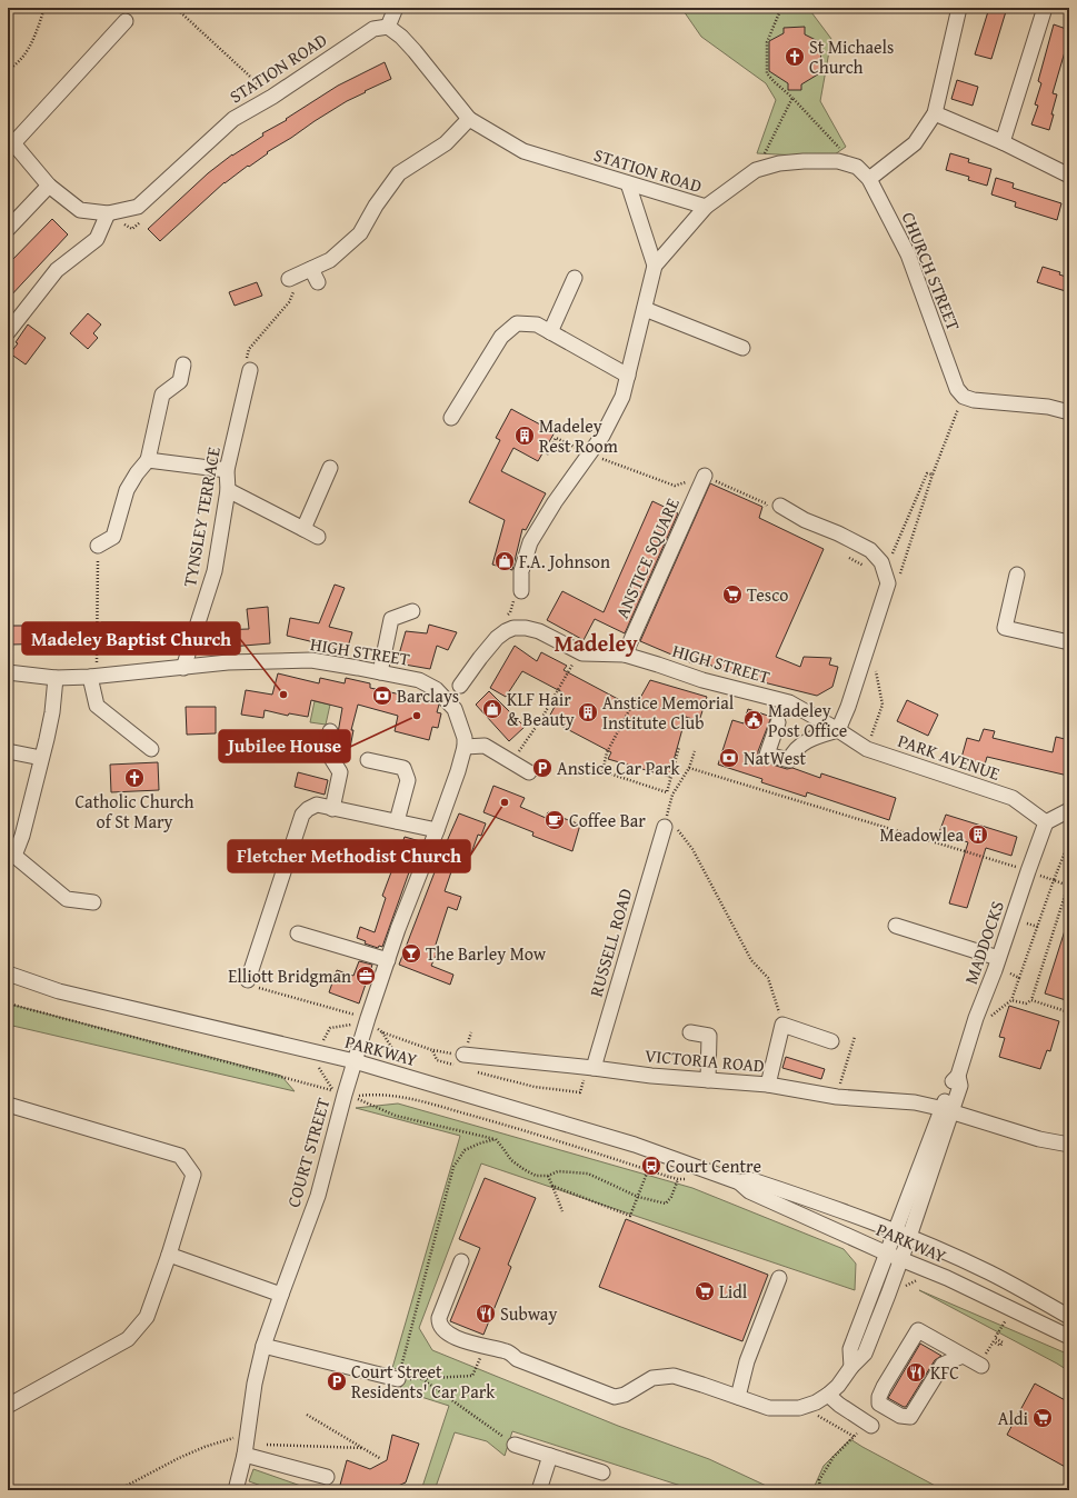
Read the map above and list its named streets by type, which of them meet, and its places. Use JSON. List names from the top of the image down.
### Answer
{
  "streets": {
    "street": [
      "STATION ROAD",
      "CHURCH STREET",
      "TYNSLEY TERRACE",
      "ANSTICE SQUARE",
      "HIGH STREET",
      "PARK AVENUE",
      "RUSSELL ROAD",
      "MADDOCKS",
      "PARKWAY",
      "VICTORIA ROAD",
      "COURT STREET"
    ]
  },
  "crossings": [
    ["STATION ROAD", "CHURCH STREET"],
    ["TYNSLEY TERRACE", "HIGH STREET"],
    ["ANSTICE SQUARE", "HIGH STREET"],
    ["HIGH STREET", "PARK AVENUE"],
    ["HIGH STREET", "COURT STREET"],
    ["PARK AVENUE", "MADDOCKS"],
    ["RUSSELL ROAD", "VICTORIA ROAD"],
    ["MADDOCKS", "PARKWAY"],
    ["MADDOCKS", "VICTORIA ROAD"],
    ["PARKWAY", "COURT STREET"]
  ],
  "districts": ["Madeley"],
  "places": {
    "church": ["St Michaels Church", "Catholic Church of St Mary"],
    "building": ["Madeley Rest Room", "Anstice Memorial Institute Club", "Meadowlea"],
    "shop": ["F.A. Johnson", "KLF Hair & Beauty"],
    "supermarket": ["Tesco", "Lidl", "Aldi"],
    "other": ["Madeley Baptist Church", "Jubilee House", "Fletcher Methodist Church"],
    "bank": ["Barclays", "NatWest"],
    "public building": ["Madeley Post Office"],
    "parking": ["Anstice Car Park", "Court Street Residents' Car Park"],
    "cafe": ["Coffee Bar"],
    "bar": ["The Barley Mow"],
    "office": ["Elliott Bridgman"],
    "bus stop": ["Court Centre"],
    "restaurant": ["Subway", "KFC"]
  }
}
